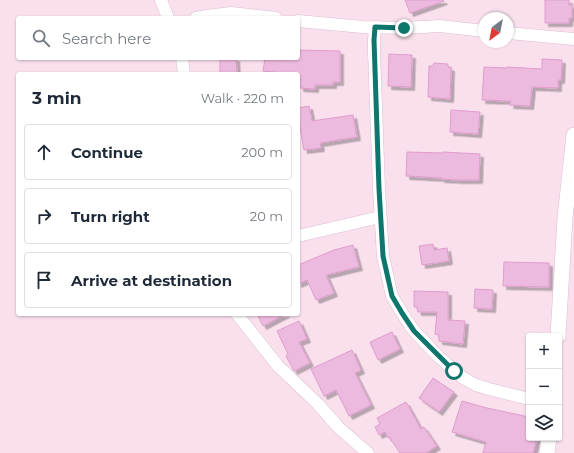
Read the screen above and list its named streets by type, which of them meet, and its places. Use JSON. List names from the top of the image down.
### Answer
{
  "north": "bottom left",
  "page": {
    "search": "Search here",
    "heading": ["3 min", "Walk · 220 m"],
    "list": [
      ["Continue", "200 m"],
      ["Turn right", "20 m"],
      "Arrive at destination"
    ],
    "map_buttons": ["+", "−"]
  }
}
